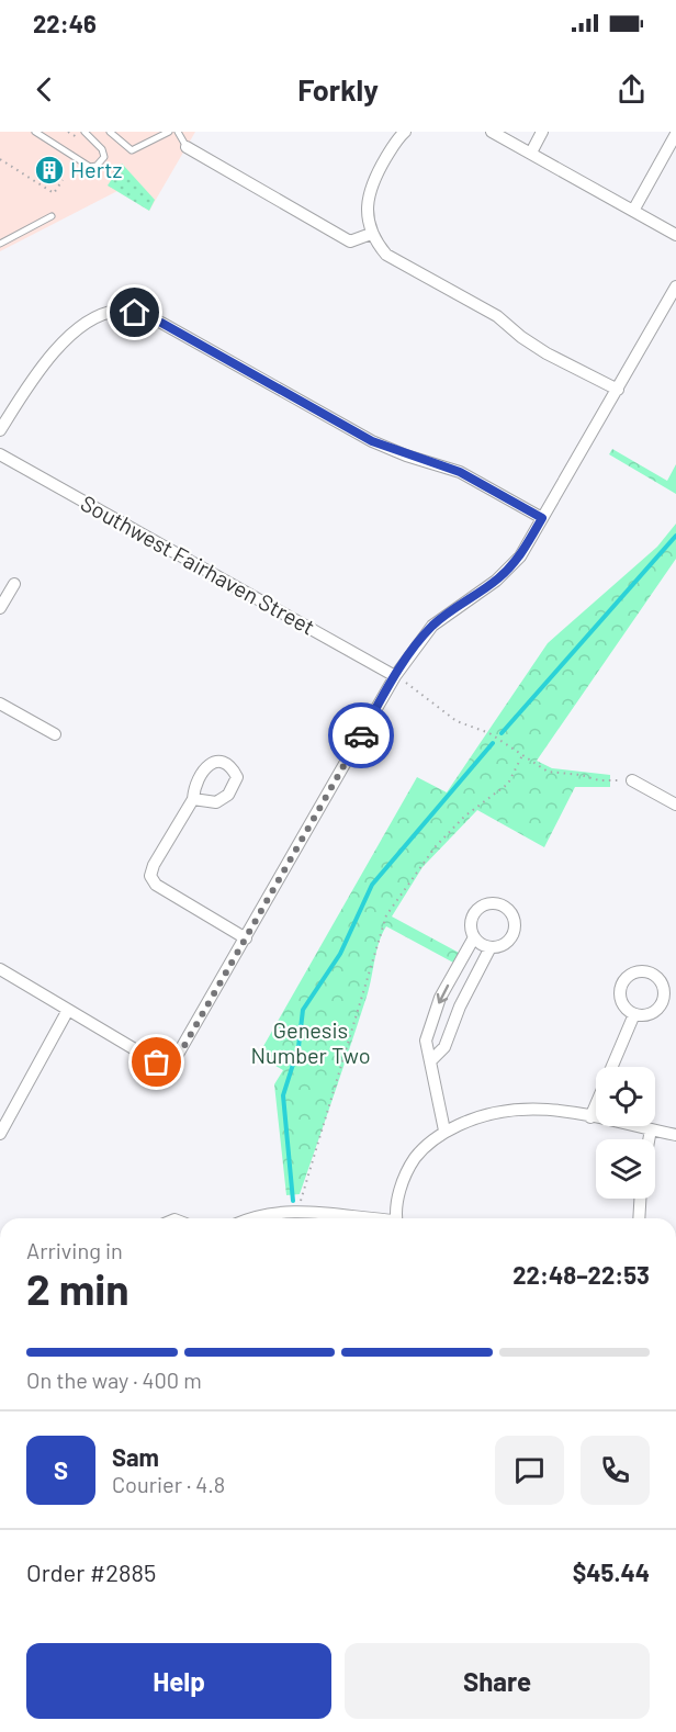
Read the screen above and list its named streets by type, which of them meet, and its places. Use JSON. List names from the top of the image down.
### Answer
{
  "streets": {
    "street": ["Southwest Fairhaven Street"]
  },
  "parks": ["Genesis Number Two"],
  "places": {
    "building": ["Hertz"]
  },
  "page": {
    "status": "22:46",
    "header": "Forkly",
    "heading": ["2 min", "Arriving in", "22:48–22:53"],
    "panel": [
      "Sam",
      "Courier · 4.8",
      "Order #2885",
      "$45.44"
    ],
    "bar": "On the way · 400 m",
    "round": "S",
    "buttons": ["Help", "Share"]
  }
}
